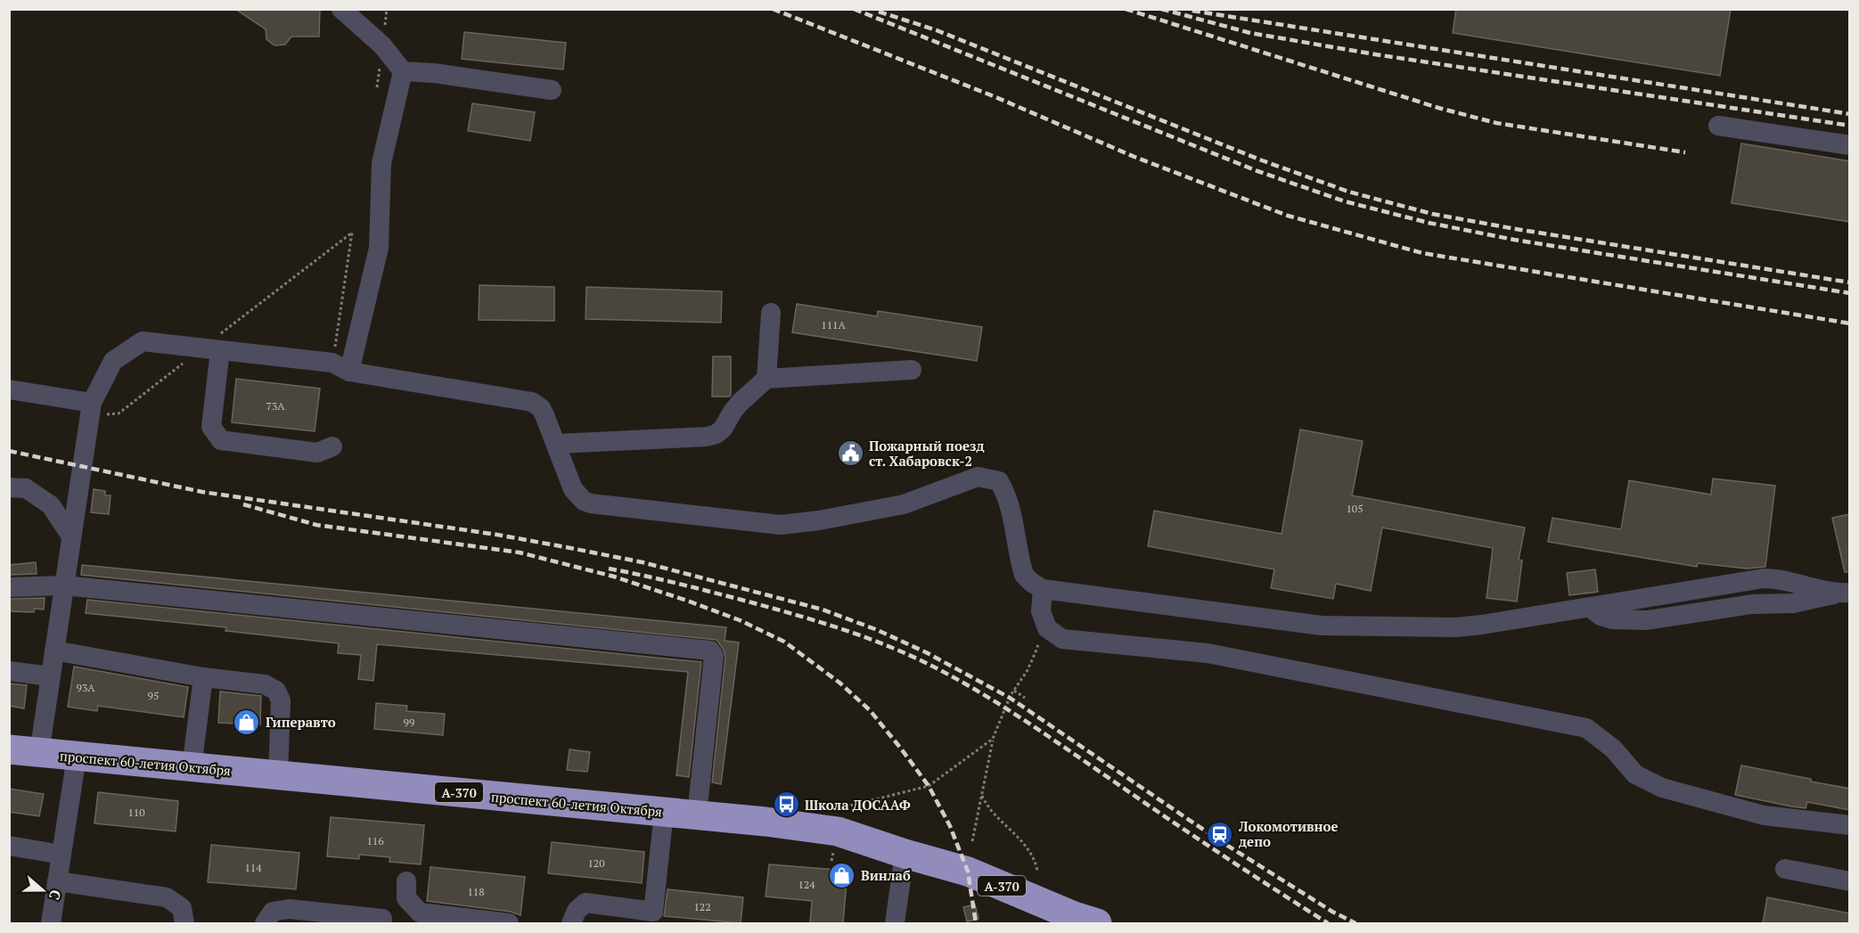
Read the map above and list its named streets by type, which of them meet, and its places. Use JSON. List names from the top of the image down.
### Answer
{
  "streets": {
    "highway": ["проспект 60-летия Октября", "А-370"]
  },
  "places": {
    "public building": ["Пожарный поезд ст. Хабаровск-2"],
    "shop": ["Гиперавто", "Винлаб"],
    "bus stop": ["Школа ДОСААФ"],
    "station": ["Локомотивное депо"]
  },
  "house_numbers": [
    "111А",
    "73А",
    "105",
    "93А",
    "95",
    "99",
    "110",
    "116",
    "120",
    "114",
    "124",
    "118",
    "122"
  ],
  "north": "right"
}
